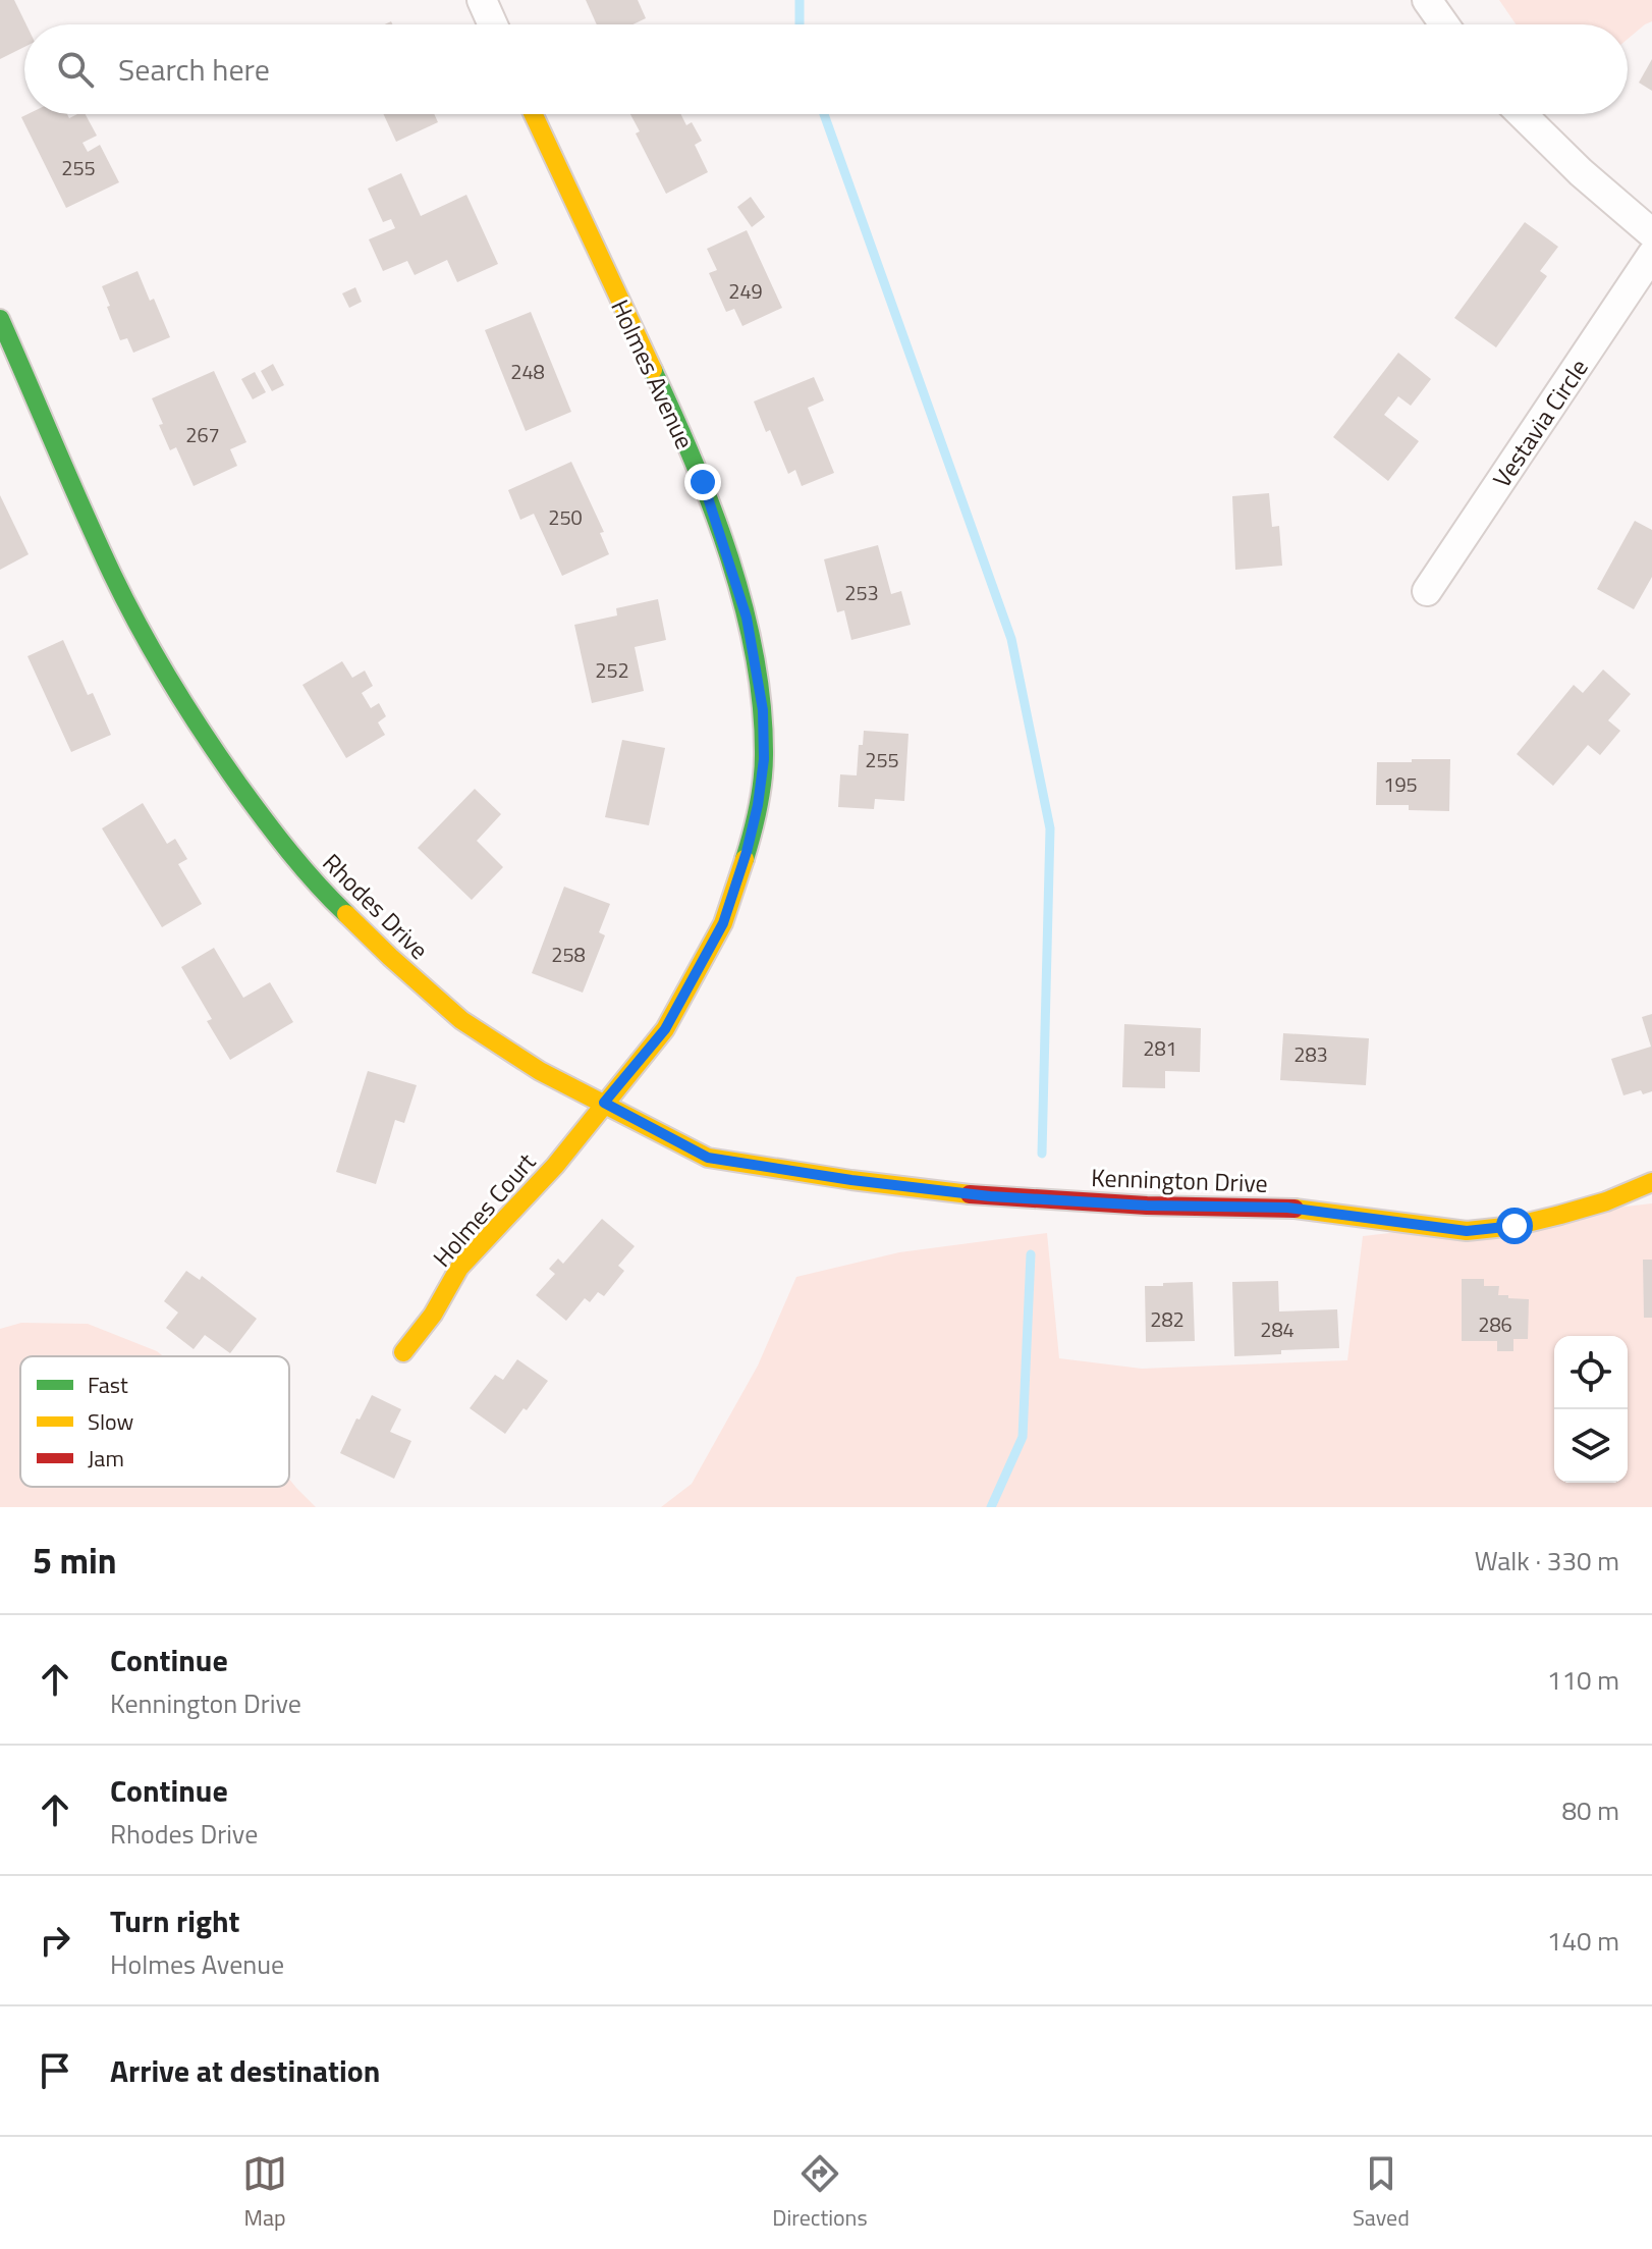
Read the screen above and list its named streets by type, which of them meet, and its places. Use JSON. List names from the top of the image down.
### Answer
{
  "streets": {
    "street": [
      "Holmes Avenue",
      "Vestavia Circle",
      "Rhodes Drive",
      "Kennington Drive",
      "Holmes Court"
    ]
  },
  "crossings": [
    ["Holmes Avenue", "Rhodes Drive"],
    ["Holmes Avenue", "Holmes Court"],
    ["Rhodes Drive", "Kennington Drive"],
    ["Rhodes Drive", "Holmes Court"]
  ],
  "house_numbers": [
    "255",
    "249",
    "248",
    "267",
    "250",
    "253",
    "252",
    "255",
    "195",
    "258",
    "281",
    "283",
    "282",
    "286",
    "284"
  ],
  "legend": ["Fast", "Slow", "Jam"],
  "page": {
    "search": "Search here",
    "heading": ["5 min", "Walk · 330 m"],
    "list": [
      ["Continue", "Kennington Drive", "110 m"],
      ["Continue", "Rhodes Drive", "80 m"],
      ["Turn right", "Holmes Avenue", "140 m"],
      "Arrive at destination"
    ],
    "nav": ["Map", "Directions", "Saved"]
  }
}
